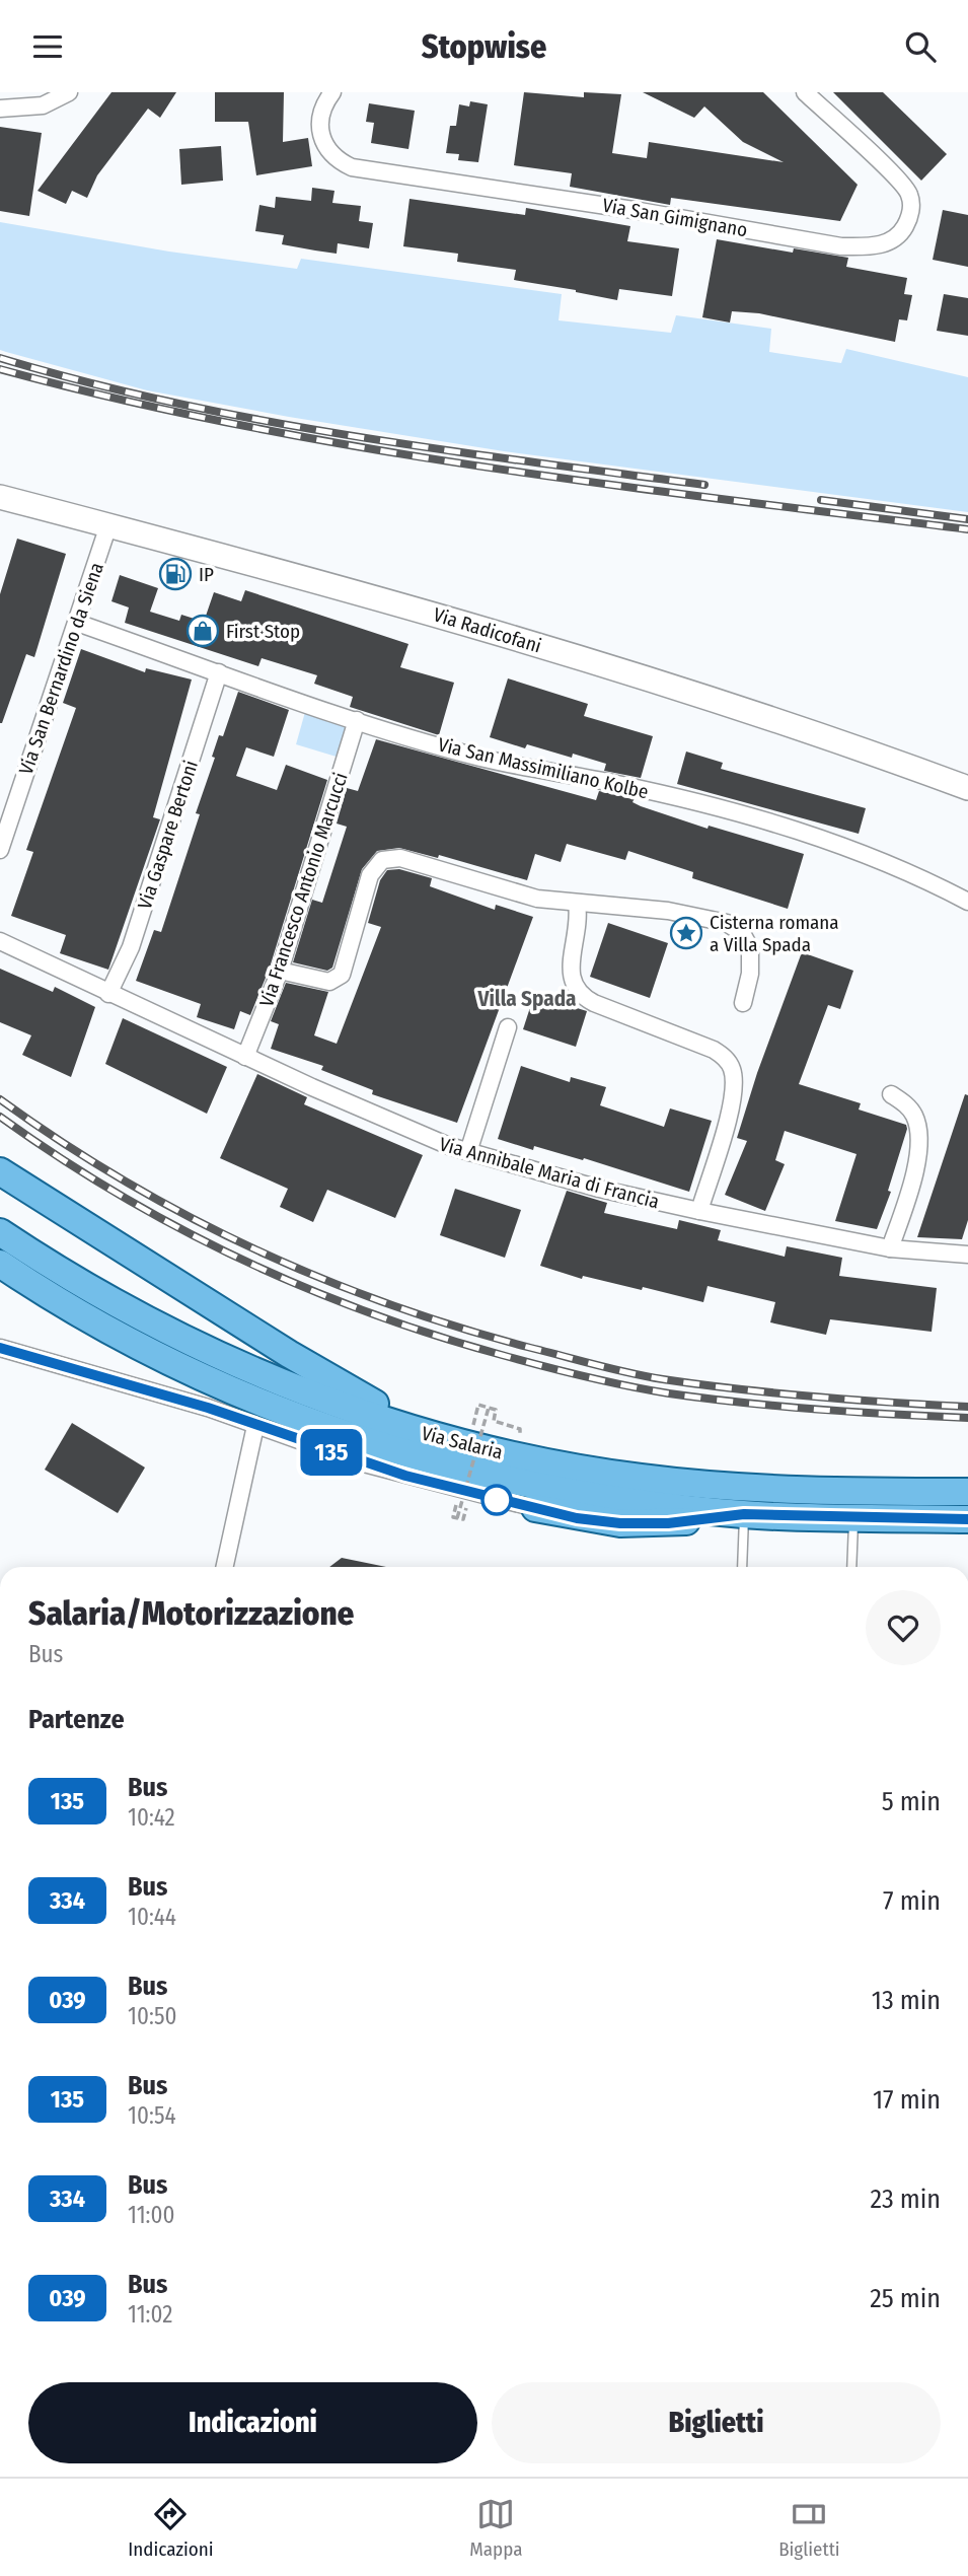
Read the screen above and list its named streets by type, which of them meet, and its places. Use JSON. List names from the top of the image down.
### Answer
{
  "streets": {
    "main road": ["Via Salaria"],
    "street": [
      "Via San Gimignano",
      "Via Radicofani",
      "Via San Bernardino da Siena",
      "Via San Massimiliano Kolbe",
      "Via Gaspare Bertoni",
      "Via Francesco Antonio Marcucci",
      "Via Annibale Maria di Francia"
    ]
  },
  "crossings": [
    ["Via Radicofani", "Via San Bernardino da Siena"],
    ["Via San Bernardino da Siena", "Via San Massimiliano Kolbe"],
    ["Via San Massimiliano Kolbe", "Via Gaspare Bertoni"],
    ["Via San Massimiliano Kolbe", "Via Francesco Antonio Marcucci"],
    ["Via Gaspare Bertoni", "Via Annibale Maria di Francia"],
    ["Via Francesco Antonio Marcucci", "Via Annibale Maria di Francia"]
  ],
  "districts": ["Villa Spada"],
  "places": {
    "fuel station": ["IP"],
    "shop": ["First Stop"],
    "place": ["Cisterna romana a Villa Spada"]
  },
  "lines": ["bus line 135"],
  "page": {
    "header": "Stopwise",
    "on_map": "135",
    "heading": [
      ["Salaria/Motorizzazione", "Bus"],
      "Partenze"
    ],
    "list": [
      {
        "mark": "135",
        "name": "Bus",
        "note": "10:42",
        "value": "5 min"
      },
      {
        "mark": "334",
        "name": "Bus",
        "note": "10:44",
        "value": "7 min"
      },
      {
        "mark": "039",
        "name": "Bus",
        "note": "10:50",
        "value": "13 min"
      },
      {
        "mark": "135",
        "name": "Bus",
        "note": "10:54",
        "value": "17 min"
      },
      {
        "mark": "334",
        "name": "Bus",
        "note": "11:00",
        "value": "23 min"
      },
      {
        "mark": "039",
        "name": "Bus",
        "note": "11:02",
        "value": "25 min"
      }
    ],
    "buttons": ["Indicazioni", "Biglietti"],
    "tabs": ["Indicazioni", "Mappa", "Biglietti"]
  }
}
